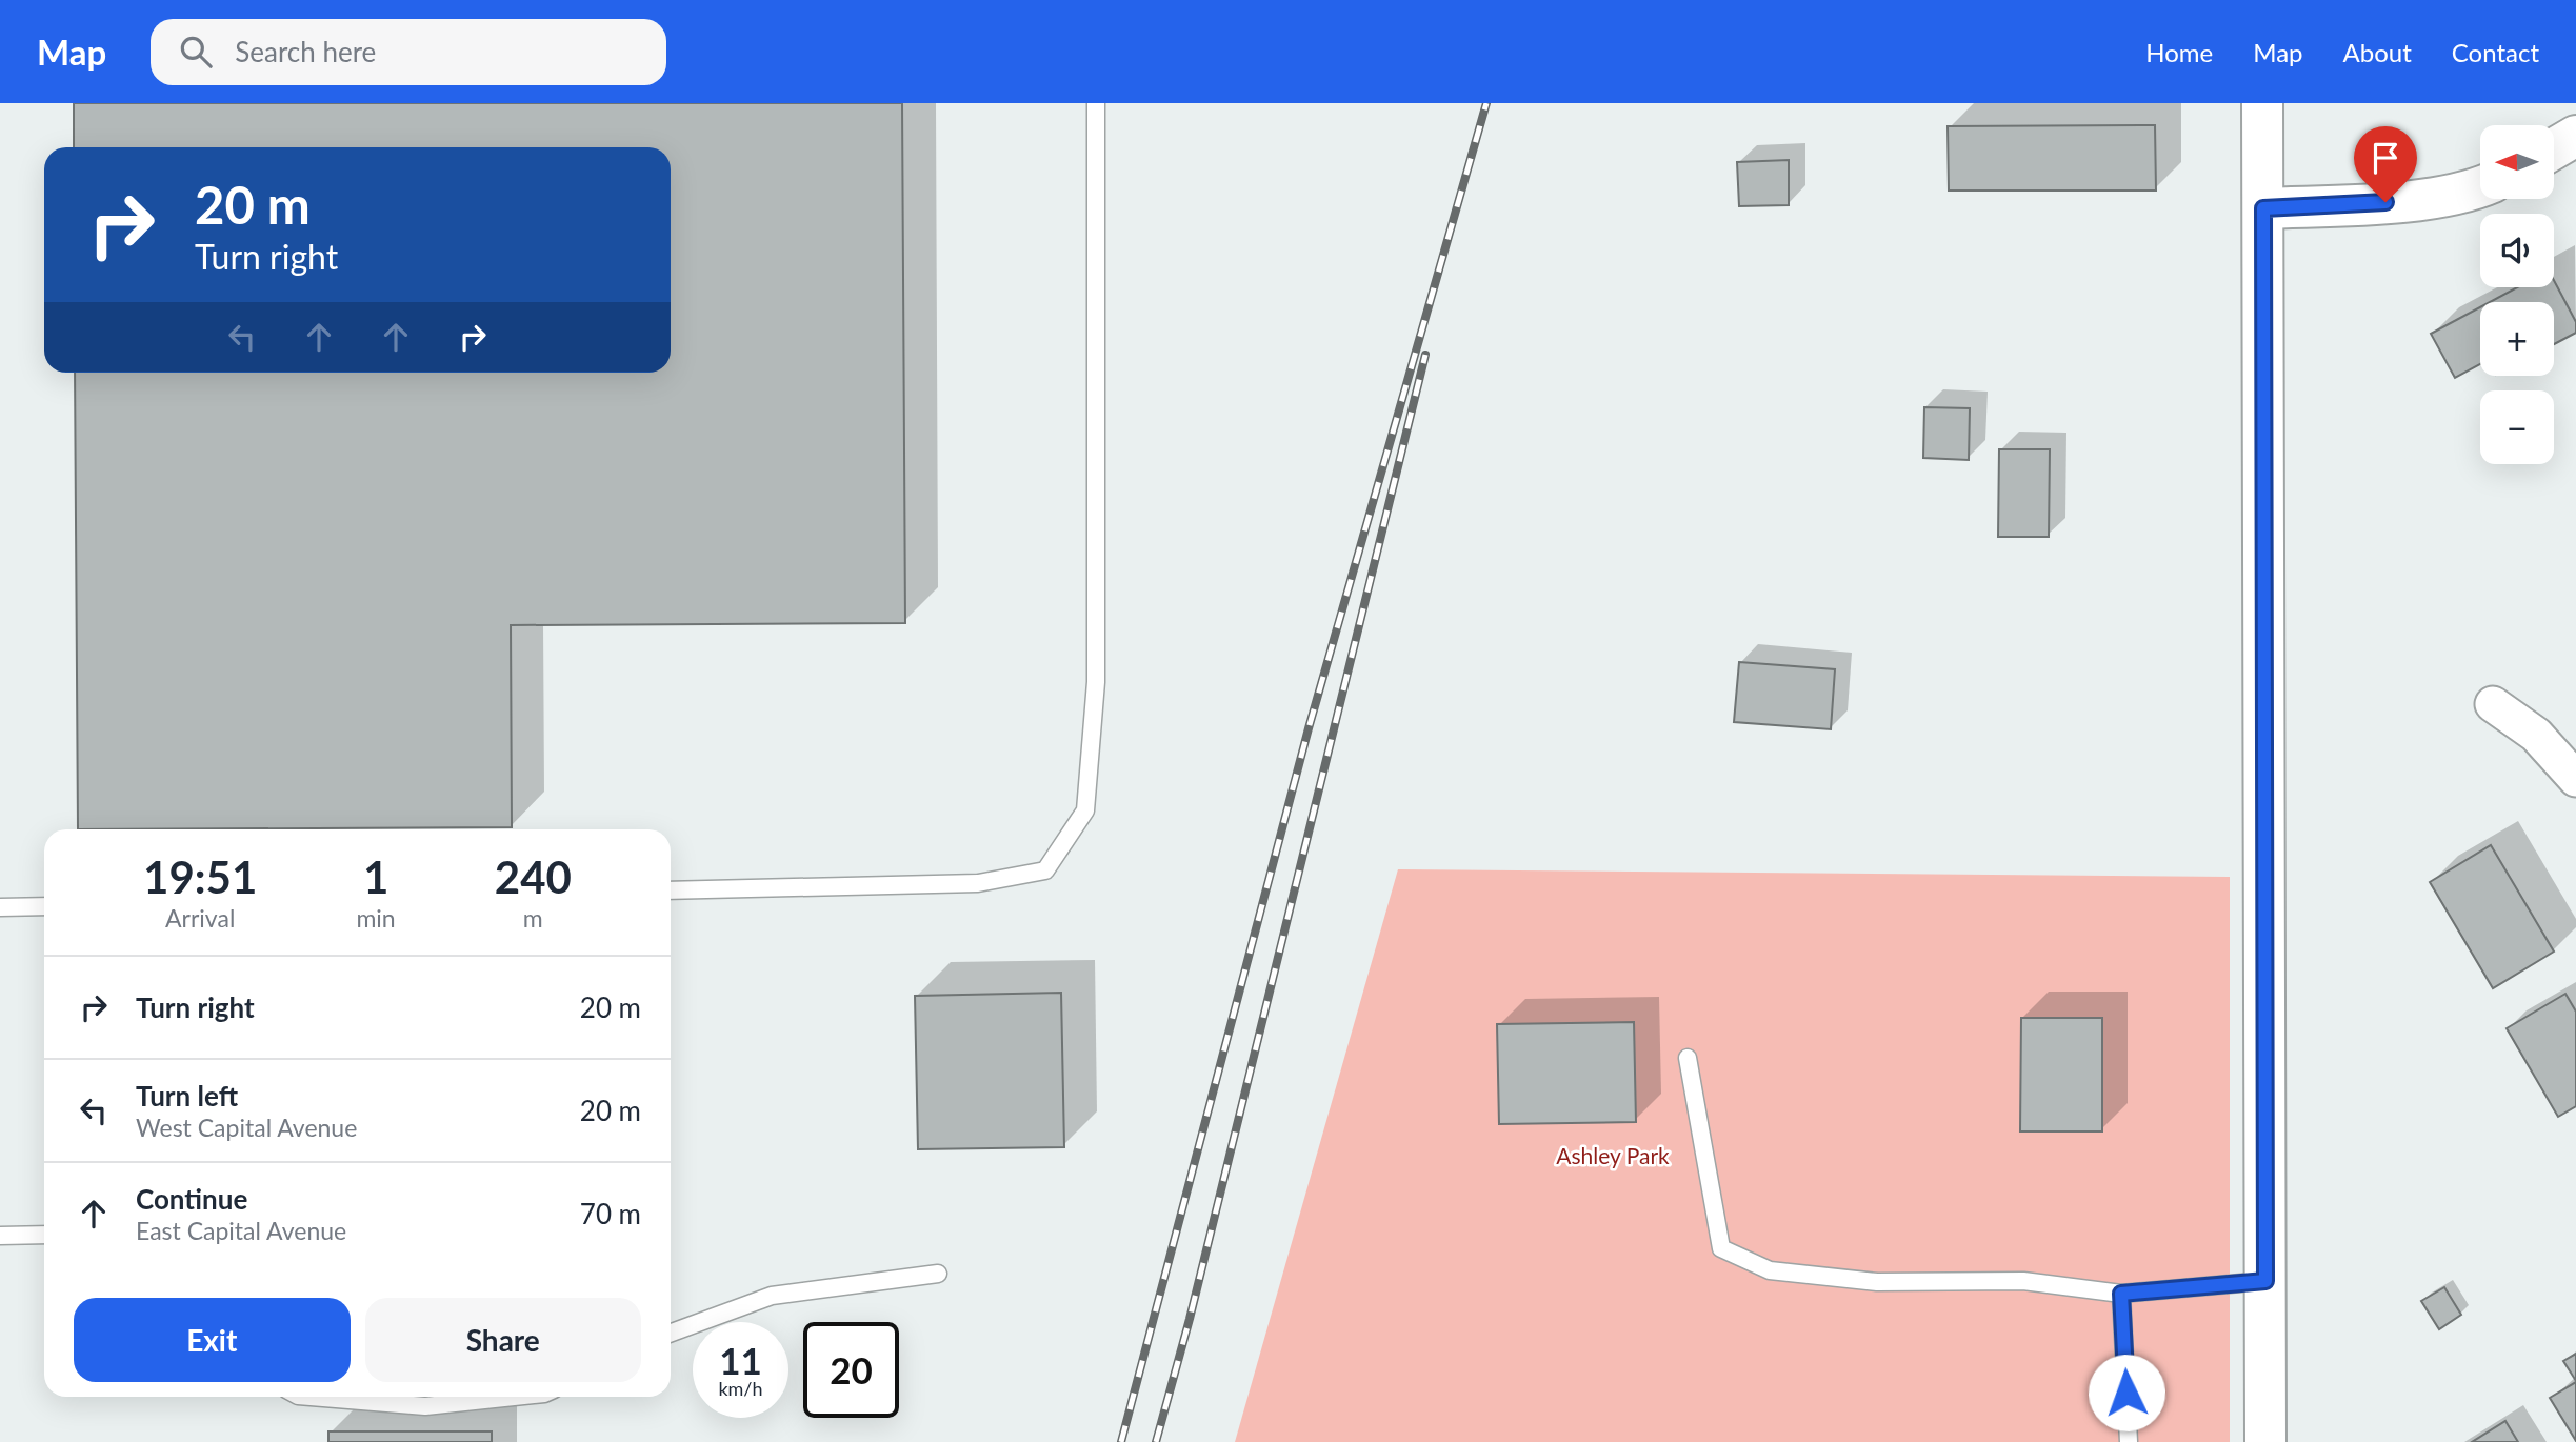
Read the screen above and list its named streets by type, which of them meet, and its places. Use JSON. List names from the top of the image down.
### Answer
{
  "parks": ["Ashley Park"],
  "north": "left",
  "page": {
    "header": "Map",
    "search": "Search here",
    "nav": [
      "Home",
      "Map",
      "About",
      "Contact"
    ],
    "map_buttons": ["+", "−"],
    "turn": ["20 m", "Turn right"],
    "eta": [
      "19:51",
      "Arrival",
      "1",
      "min",
      "240",
      "m"
    ],
    "list": [
      {
        "name": "Turn right",
        "value": "20 m"
      },
      {
        "name": "Turn left",
        "note": "West Capital Avenue",
        "value": "20 m"
      },
      {
        "name": "Continue",
        "note": "East Capital Avenue",
        "value": "70 m"
      }
    ],
    "buttons": ["Exit", "Share"],
    "speed": "11 km/h",
    "limit": "20"
  }
}
